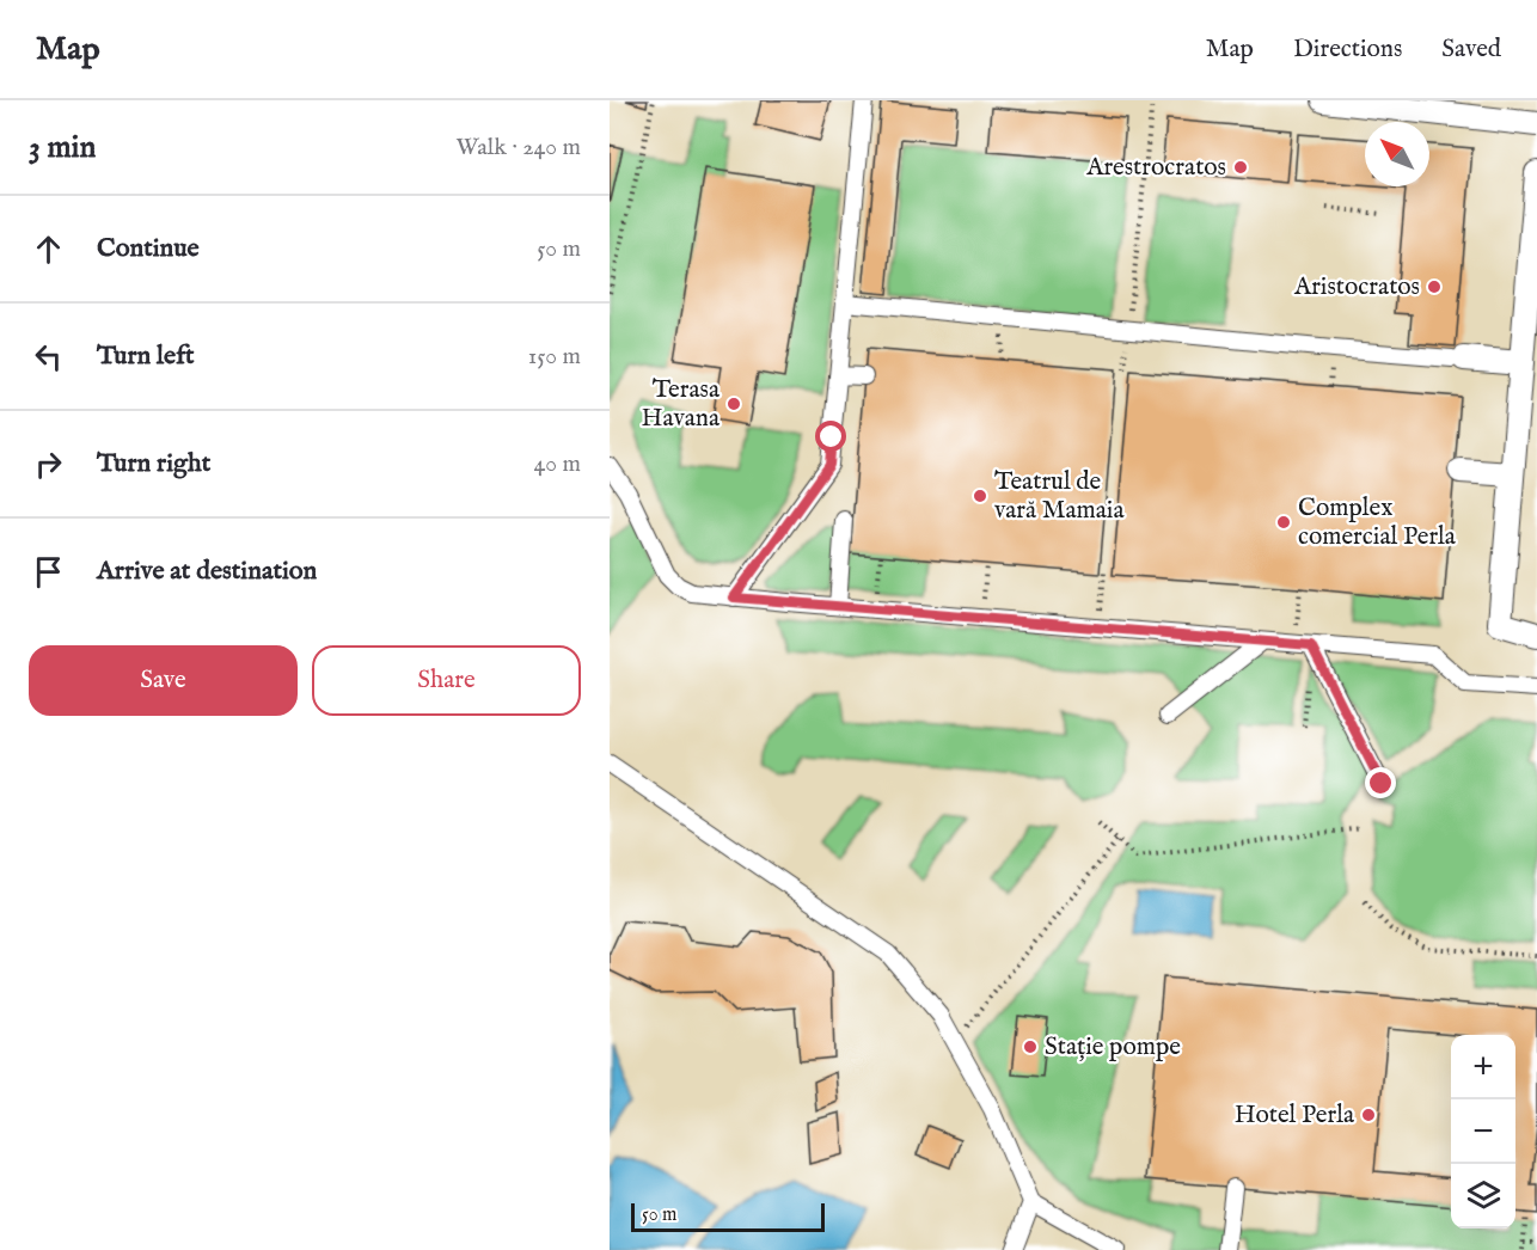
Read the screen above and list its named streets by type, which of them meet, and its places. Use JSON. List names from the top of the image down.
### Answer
{
  "places": [
    "Arestrocratos",
    "Aristocratos",
    "Terasa Havana",
    "Teatrul de vară Mamaia",
    "Complex comercial Perla",
    "Stație pompe",
    "Hotel Perla"
  ],
  "scale_bar": "50 m",
  "north": "top left",
  "page": {
    "header": "Map",
    "nav": ["Map", "Directions", "Saved"],
    "heading": ["3 min", "Walk · 240 m"],
    "list": [
      ["Continue", "50 m"],
      ["Turn left", "150 m"],
      ["Turn right", "40 m"],
      "Arrive at destination"
    ],
    "buttons": ["Save", "Share"],
    "map_buttons": ["+", "−"],
    "scale": "50 m"
  }
}
